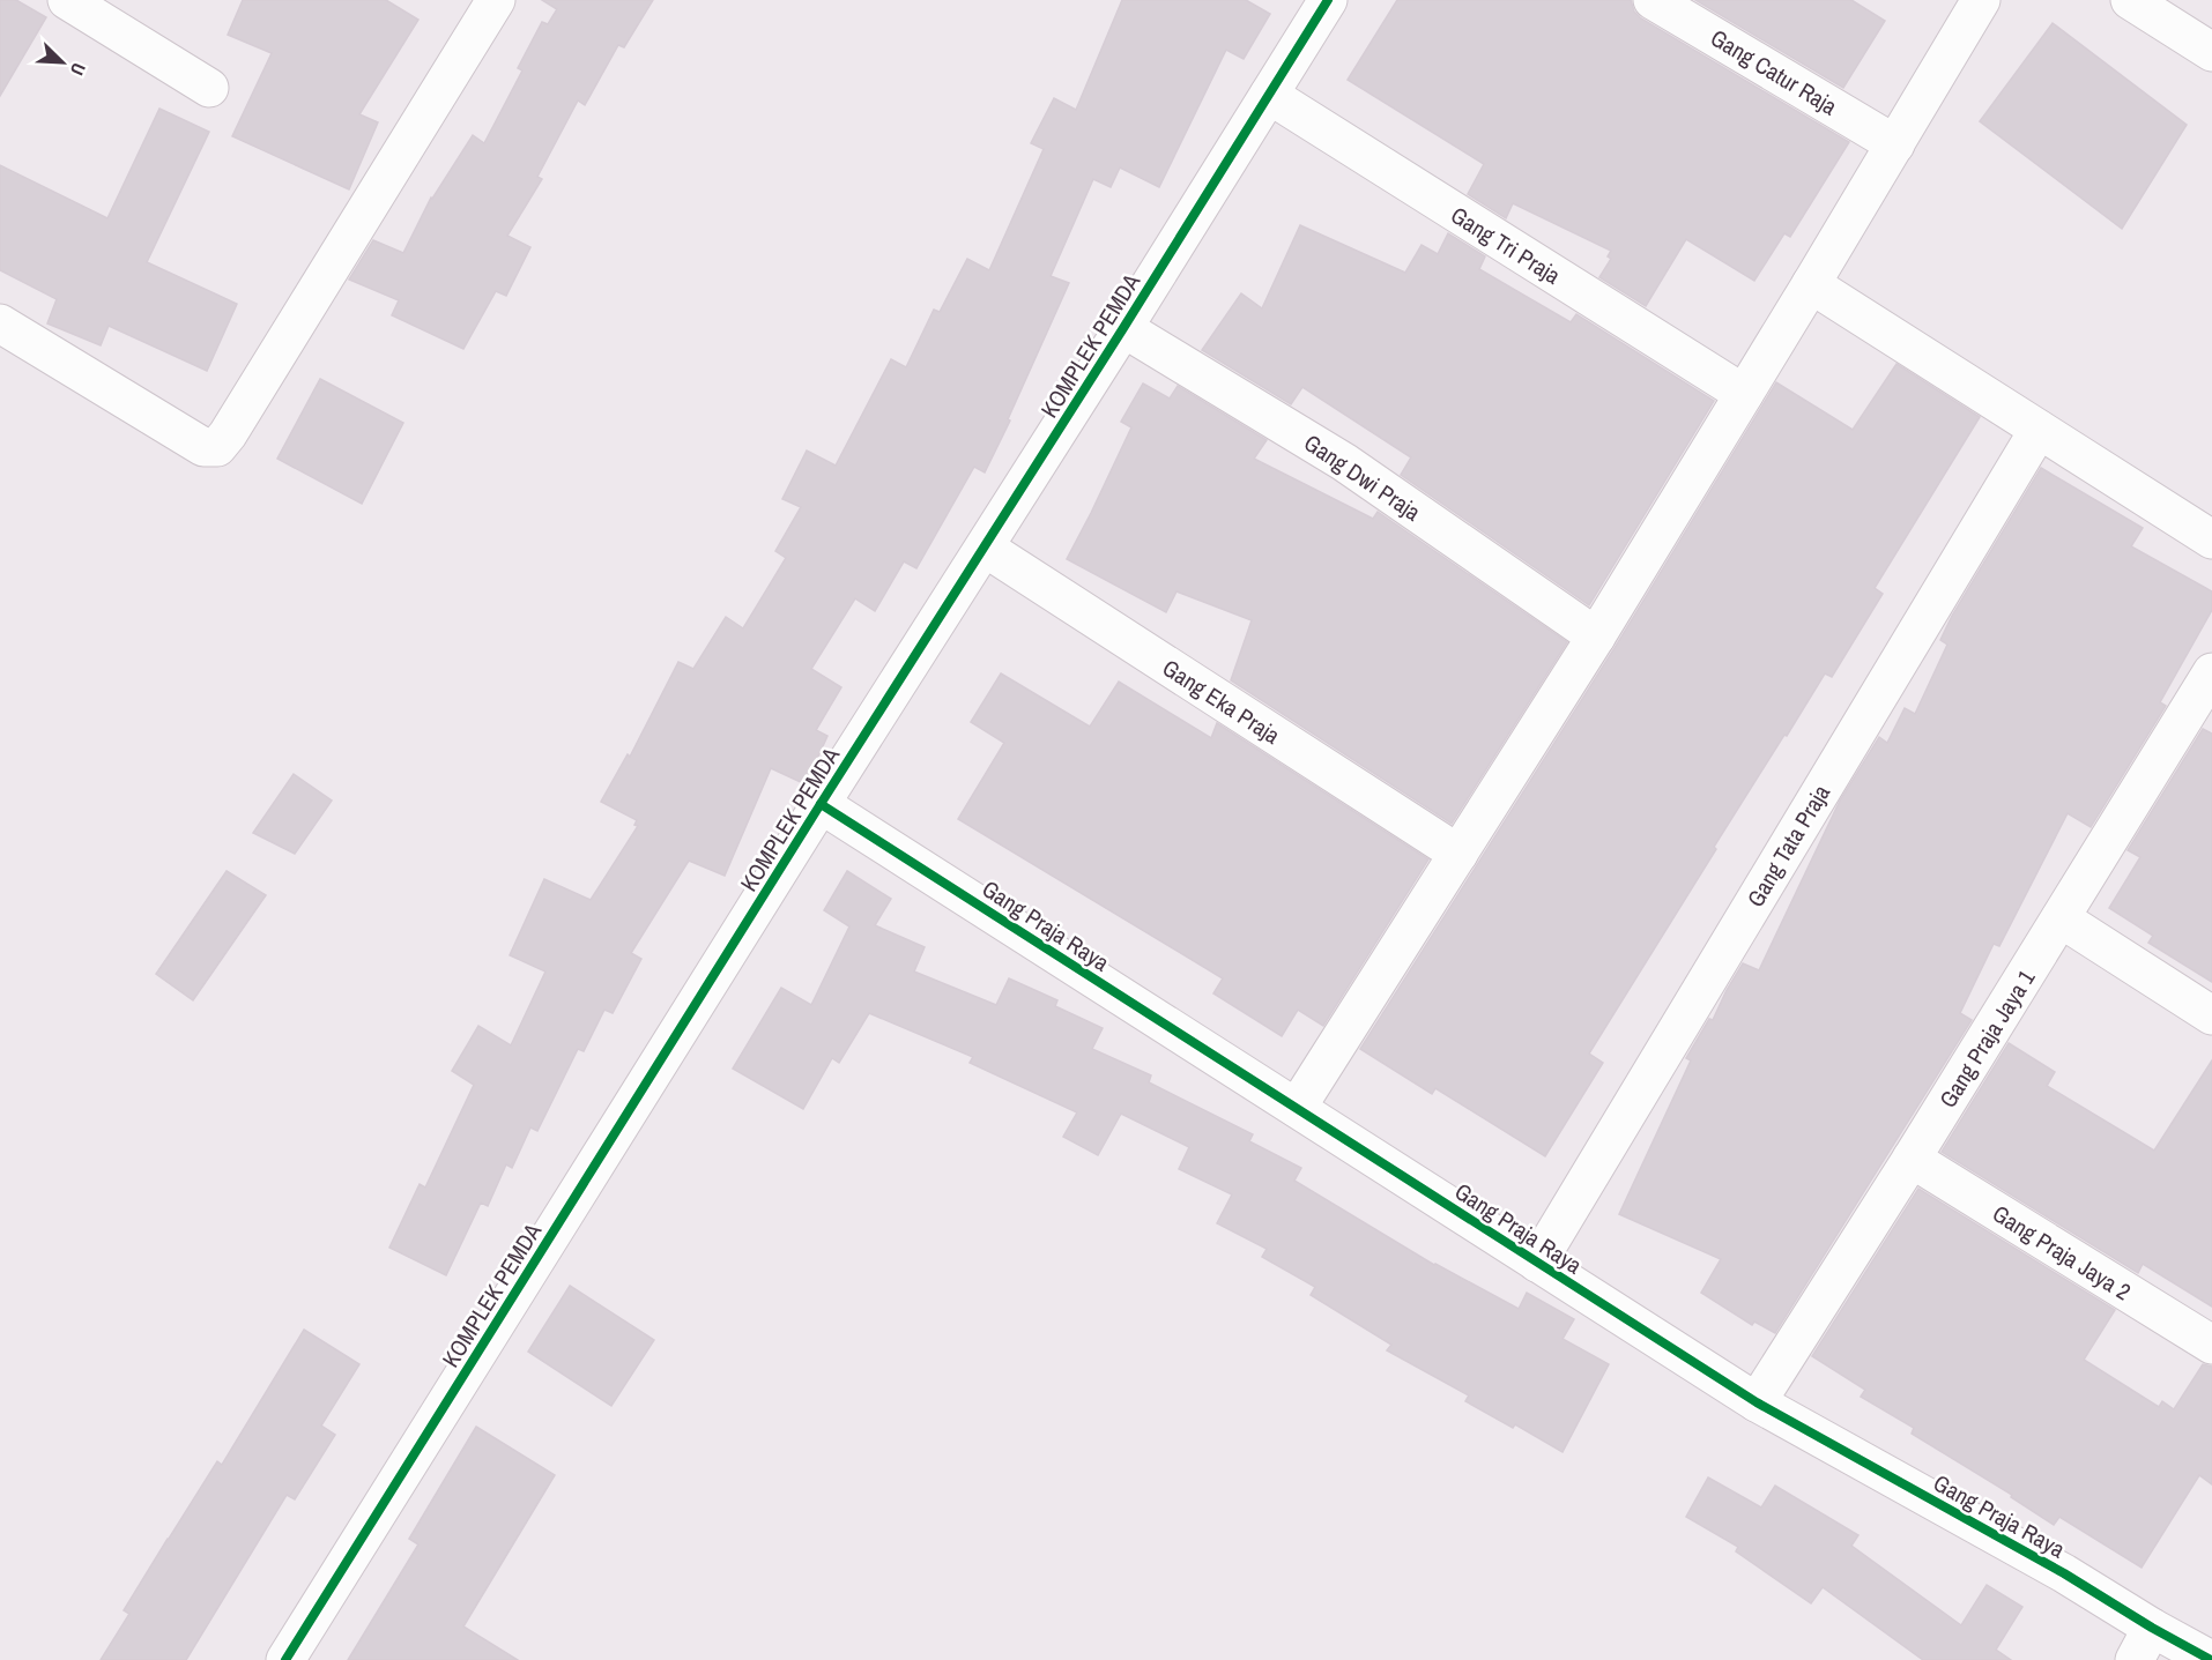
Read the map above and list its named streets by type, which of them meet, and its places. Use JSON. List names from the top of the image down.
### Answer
{
  "streets": {
    "street": [
      "Gang Catur Raja",
      "Gang Tri Praja",
      "KOMPLEK PEMDA",
      "Gang Dwi Praja",
      "Gang Eka Praja",
      "Gang Tata Praja",
      "Gang Praja Raya",
      "Gang Praja Jaya 1",
      "Gang Praja Jaya 2"
    ]
  },
  "crossings": [
    ["Gang Tri Praja", "KOMPLEK PEMDA"],
    ["KOMPLEK PEMDA", "Gang Dwi Praja"],
    ["KOMPLEK PEMDA", "Gang Eka Praja"],
    ["KOMPLEK PEMDA", "Gang Praja Raya"],
    ["Gang Tata Praja", "Gang Praja Raya"],
    ["Gang Praja Raya", "Gang Praja Jaya 1"],
    ["Gang Praja Jaya 1", "Gang Praja Jaya 2"]
  ],
  "north": "bottom right"
}
